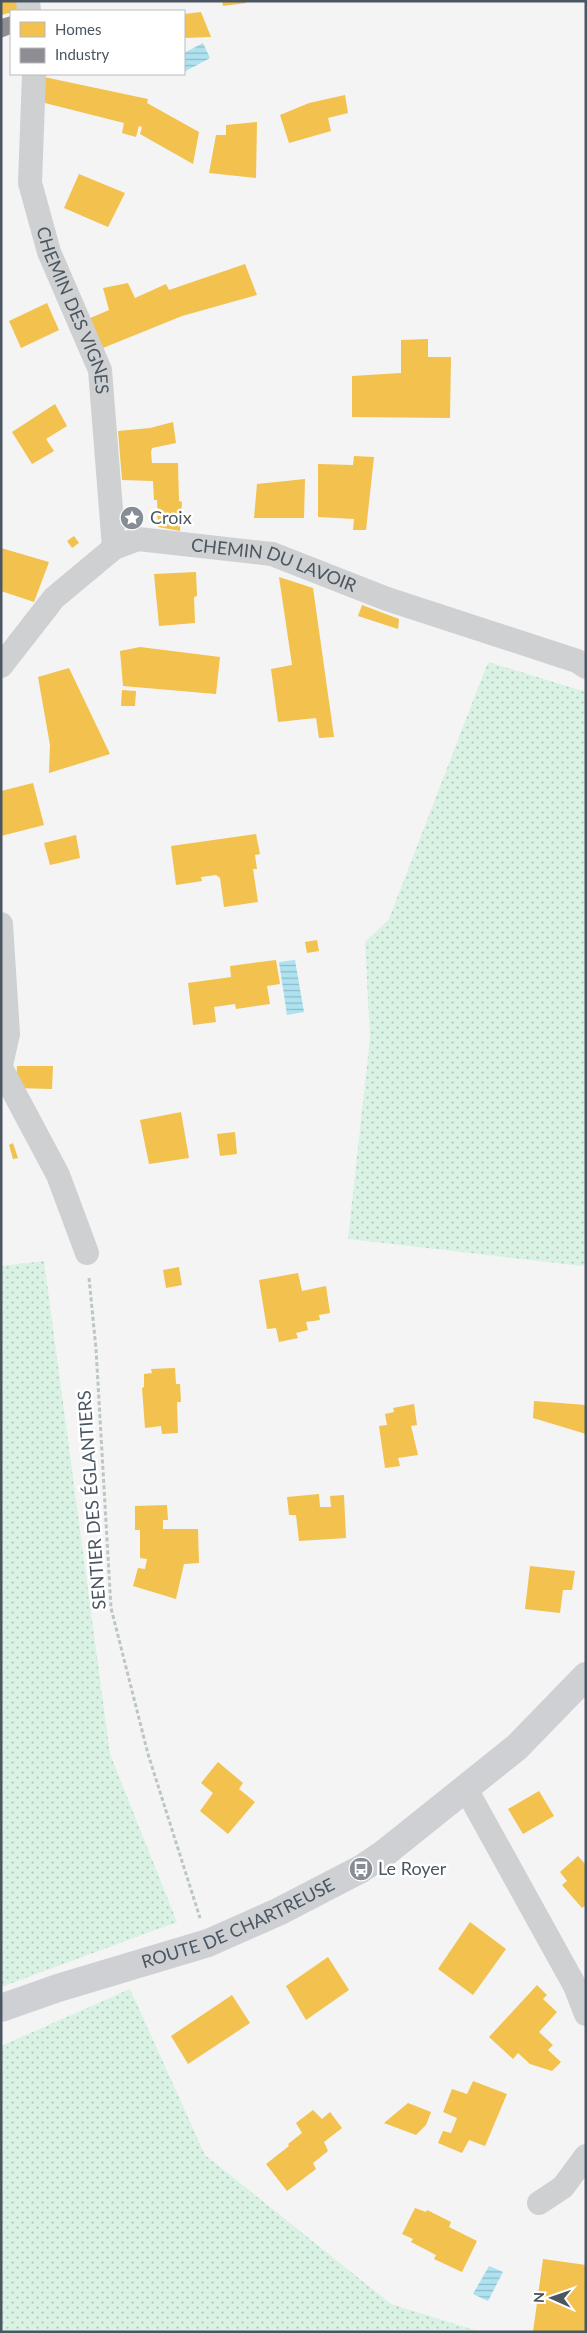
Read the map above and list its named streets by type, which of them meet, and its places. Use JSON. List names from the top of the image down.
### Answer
{
  "streets": {
    "main road": ["ROUTE DE CHARTREUSE"],
    "street": ["CHEMIN DES VIGNES", "CHEMIN DU LAVOIR"],
    "path": ["SENTIER DES ÉGLANTIERS"]
  },
  "crossings": [
    ["CHEMIN DES VIGNES", "CHEMIN DU LAVOIR"],
    ["SENTIER DES ÉGLANTIERS", "ROUTE DE CHARTREUSE"]
  ],
  "places": {
    "place": ["Croix"],
    "bus stop": ["Le Royer"]
  },
  "legend": ["Homes", "Industry"],
  "north": "left"
}
